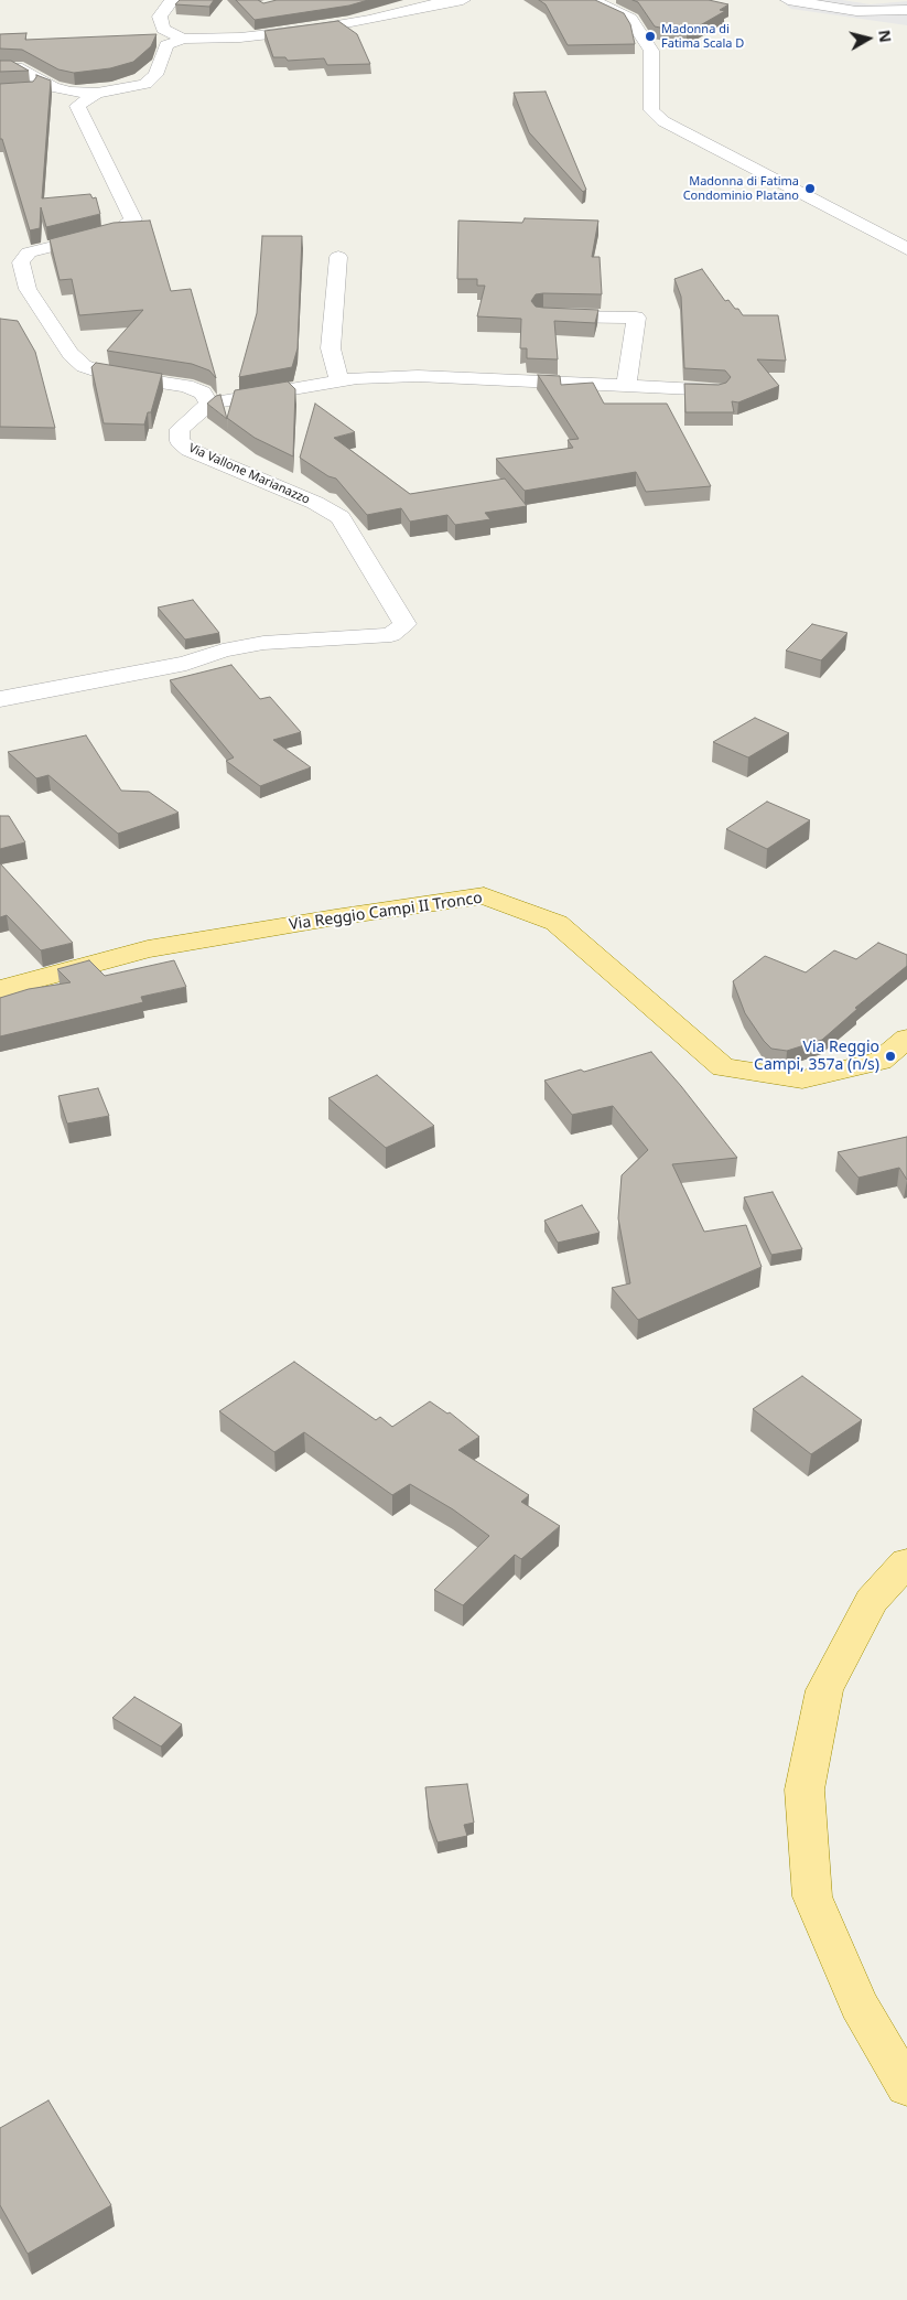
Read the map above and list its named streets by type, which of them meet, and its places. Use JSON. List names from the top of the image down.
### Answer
{
  "streets": {
    "main road": ["Via Reggio Campi II Tronco"],
    "street": ["Via Vallone Marianazzo"]
  },
  "places": ["Madonna di Fatima Scala D", "Madonna di Fatima Condominio Platano", "Via Reggio Campi, 357a (n/s)"],
  "north": "right"
}
